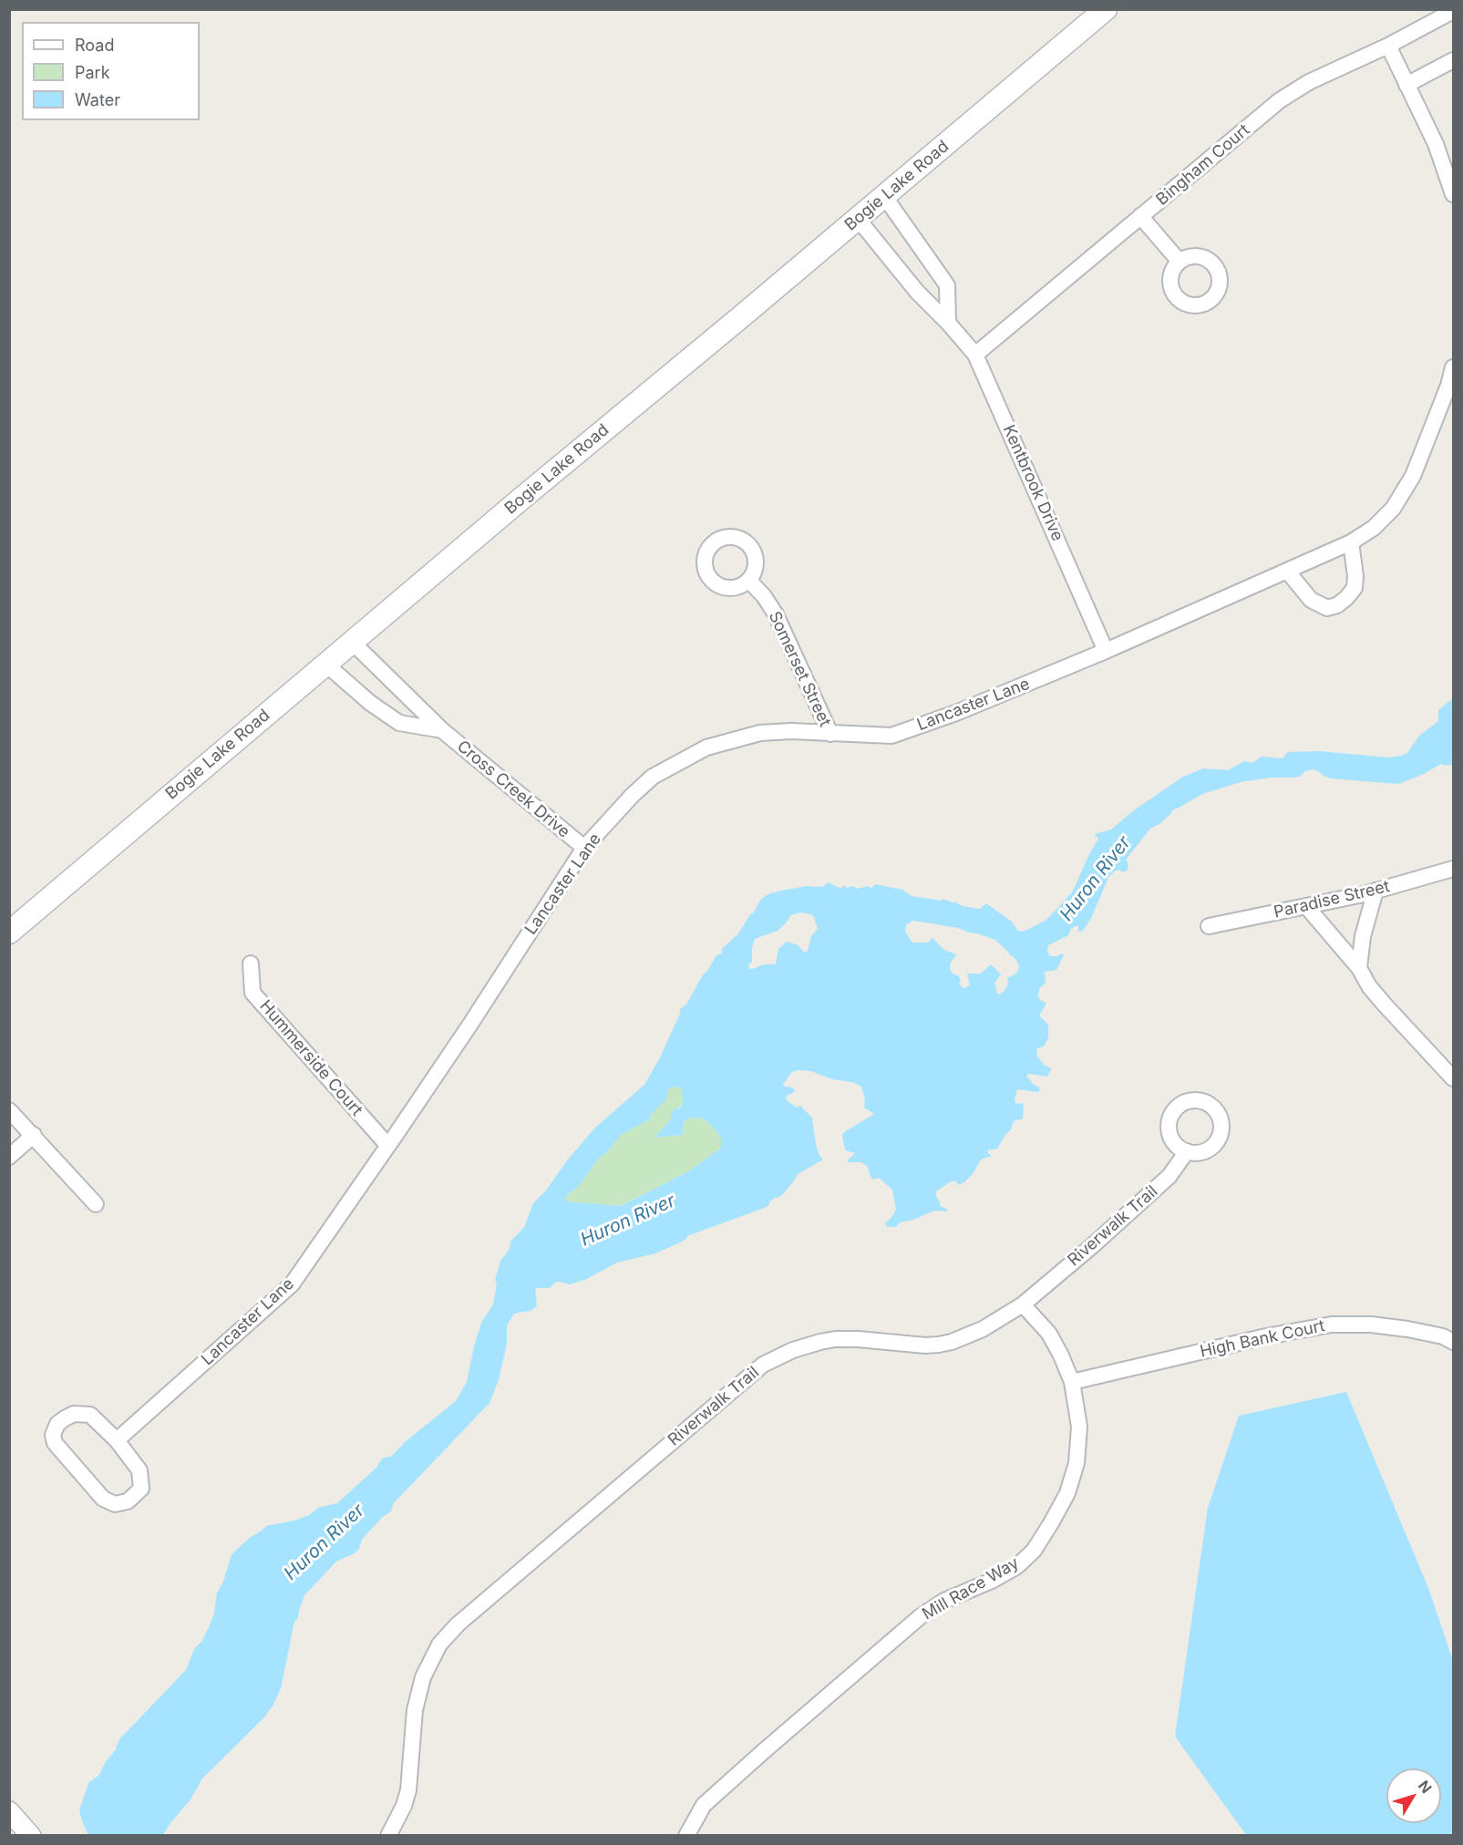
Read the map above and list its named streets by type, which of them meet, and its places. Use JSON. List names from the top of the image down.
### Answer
{
  "streets": {
    "main road": ["Bogie Lake Road"],
    "street": [
      "Bingham Court",
      "Kentbrook Drive",
      "Somerset Street",
      "Lancaster Lane",
      "Cross Creek Drive",
      "Paradise Street",
      "Hummerside Court",
      "Riverwalk Trail",
      "High Bank Court",
      "Mill Race Way"
    ]
  },
  "crossings": [
    ["Bingham Court", "Kentbrook Drive"],
    ["Bogie Lake Road", "Kentbrook Drive"],
    ["Bogie Lake Road", "Cross Creek Drive"],
    ["Kentbrook Drive", "Lancaster Lane"],
    ["Somerset Street", "Lancaster Lane"],
    ["Lancaster Lane", "Cross Creek Drive"],
    ["Lancaster Lane", "Hummerside Court"],
    ["Riverwalk Trail", "Mill Race Way"],
    ["High Bank Court", "Mill Race Way"]
  ],
  "water": ["Huron River"],
  "legend": ["Road", "Park", "Water"],
  "north": "top right"
}
